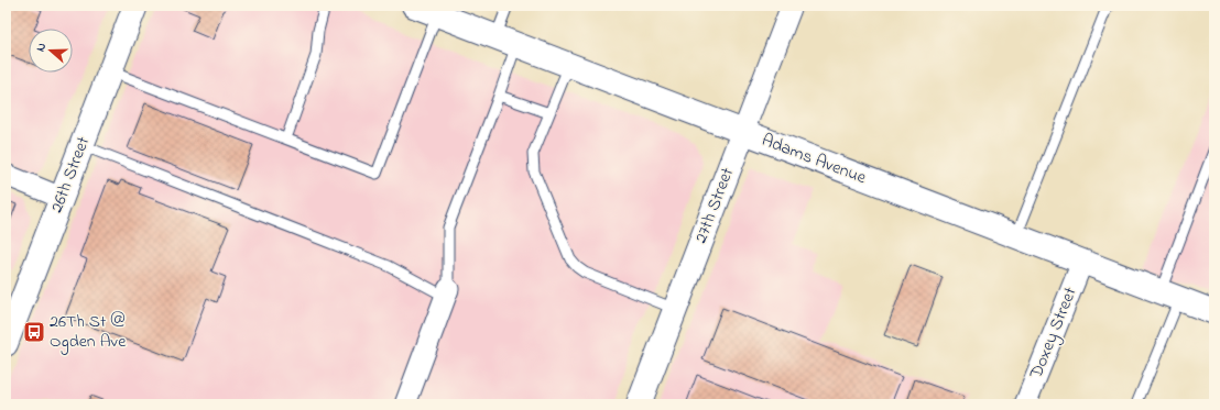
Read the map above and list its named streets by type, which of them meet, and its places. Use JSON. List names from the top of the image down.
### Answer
{
  "streets": {
    "street": [
      "Adams Avenue",
      "26th Street",
      "27th Street",
      "Doxey Street"
    ]
  },
  "crossings": [
    ["Adams Avenue", "27th Street"],
    ["Adams Avenue", "Doxey Street"]
  ],
  "places": {
    "bus stop": ["26Th St @ Ogden Ave"]
  },
  "north": "left"
}
